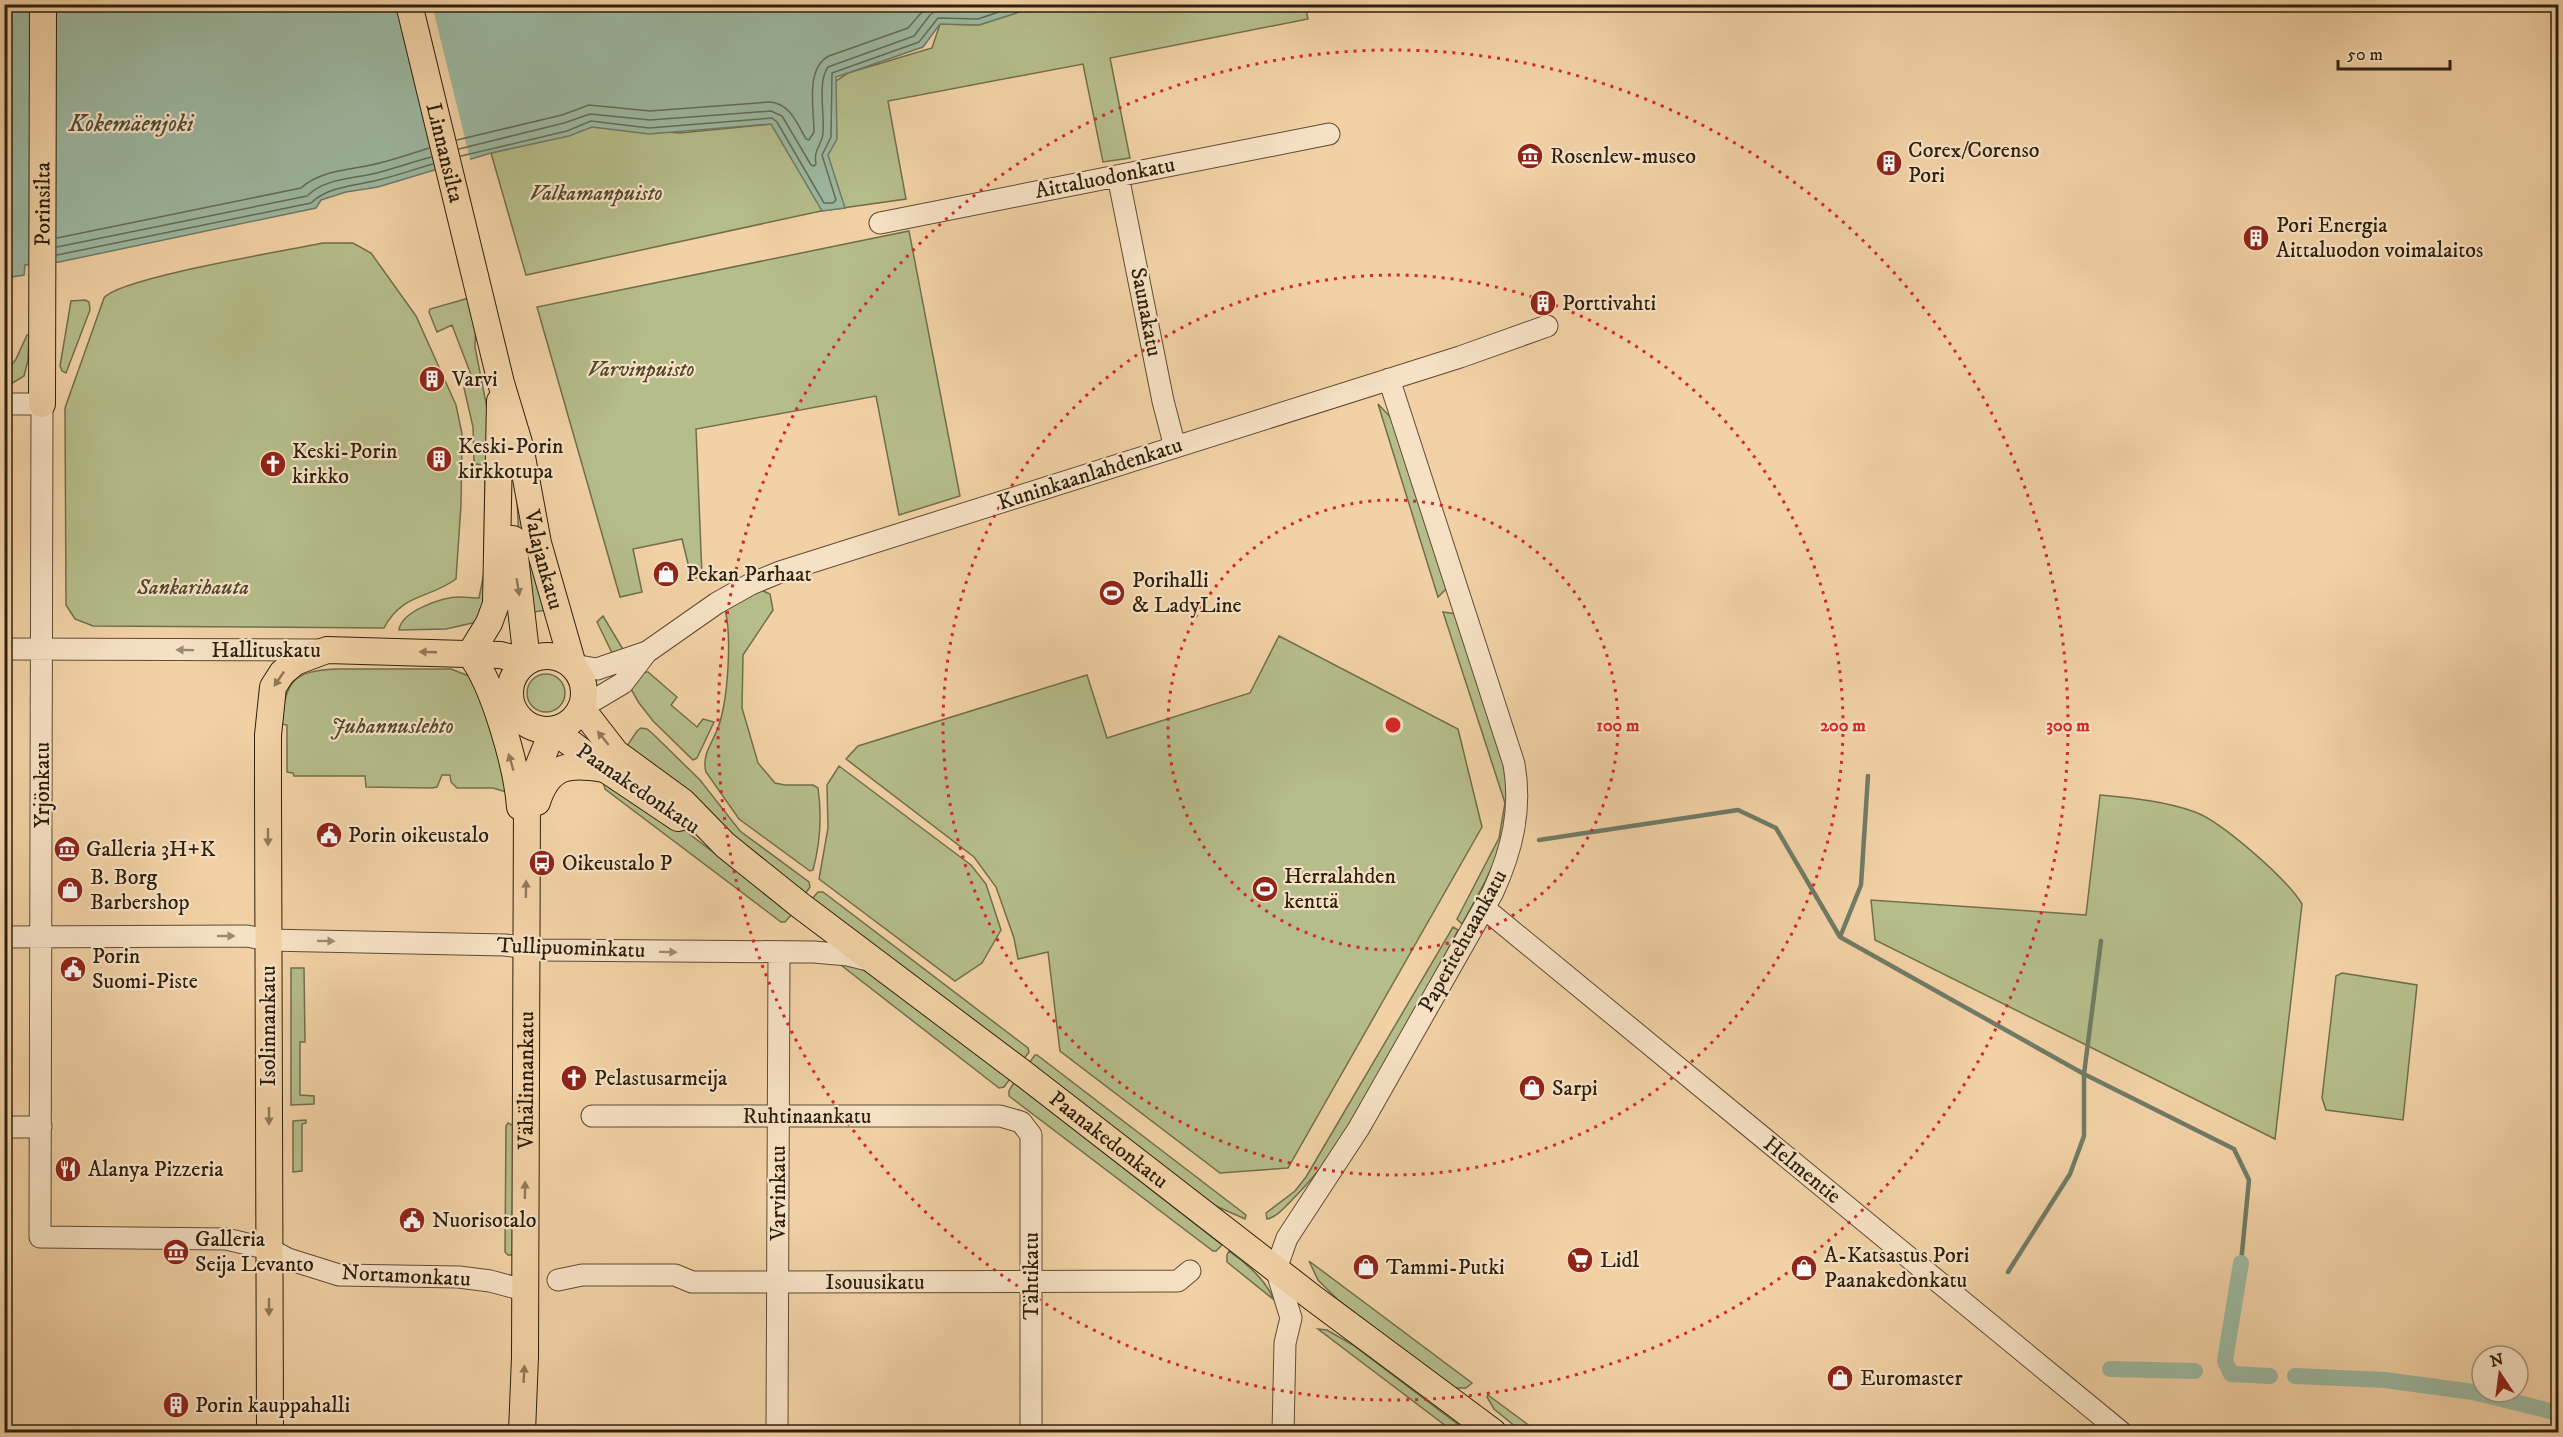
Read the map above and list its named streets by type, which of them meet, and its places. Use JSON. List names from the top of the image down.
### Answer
{
  "streets": {
    "main road": [
      "Linnansilta",
      "Porinsilta",
      "Valajankatu",
      "Hallituskatu",
      "Paanakedonkatu",
      "Isolinnankatu",
      "Vähälinnankatu"
    ],
    "street": [
      "Aittaluodonkatu",
      "Saunakatu",
      "Kuninkaanlahdenkatu",
      "Yrjönkatu",
      "Paperitehtaankatu",
      "Tullipuominkatu",
      "Ruhtinaankatu",
      "Helmentie",
      "Varvinkatu",
      "Nortamonkatu",
      "Tähtikatu",
      "Isouusikatu"
    ]
  },
  "crossings": [
    ["Linnansilta", "Valajankatu"],
    ["Aittaluodonkatu", "Saunakatu"],
    ["Porinsilta", "Yrjönkatu"],
    ["Saunakatu", "Kuninkaanlahdenkatu"],
    ["Kuninkaanlahdenkatu", "Valajankatu"],
    ["Kuninkaanlahdenkatu", "Hallituskatu"],
    ["Kuninkaanlahdenkatu", "Paanakedonkatu"],
    ["Kuninkaanlahdenkatu", "Paperitehtaankatu"],
    ["Kuninkaanlahdenkatu", "Vähälinnankatu"],
    ["Valajankatu", "Hallituskatu"],
    ["Valajankatu", "Paanakedonkatu"],
    ["Valajankatu", "Vähälinnankatu"],
    ["Hallituskatu", "Yrjönkatu"],
    ["Hallituskatu", "Paanakedonkatu"],
    ["Hallituskatu", "Isolinnankatu"],
    ["Hallituskatu", "Vähälinnankatu"],
    ["Yrjönkatu", "Tullipuominkatu"],
    ["Yrjönkatu", "Nortamonkatu"],
    ["Paanakedonkatu", "Paperitehtaankatu"],
    ["Paanakedonkatu", "Tullipuominkatu"],
    ["Paanakedonkatu", "Vähälinnankatu"],
    ["Paperitehtaankatu", "Helmentie"],
    ["Tullipuominkatu", "Isolinnankatu"],
    ["Tullipuominkatu", "Vähälinnankatu"],
    ["Tullipuominkatu", "Varvinkatu"],
    ["Isolinnankatu", "Nortamonkatu"],
    ["Vähälinnankatu", "Nortamonkatu"],
    ["Ruhtinaankatu", "Varvinkatu"],
    ["Ruhtinaankatu", "Tähtikatu"],
    ["Varvinkatu", "Isouusikatu"],
    ["Tähtikatu", "Isouusikatu"]
  ],
  "one_way": [
    "Hallituskatu",
    "Tullipuominkatu",
    "Isolinnankatu",
    "Vähälinnankatu"
  ],
  "water": ["Kokemäenjoki"],
  "parks": [
    "Valkamanpuisto",
    "Varvinpuisto",
    "Sankarihauta",
    "Juhannuslehto"
  ],
  "places": {
    "museum": ["Rosenlew-museo", "Galleria 3H+K", "Galleria Seija Levanto"],
    "building": [
      "Corex/Corenso Pori",
      "Pori Energia Aittaluodon voimalaitos",
      "Porttivahti",
      "Varvi",
      "Keski-Porin kirkkotupa",
      "Porin kauppahalli"
    ],
    "church": ["Keski-Porin kirkko", "Pelastusarmeija"],
    "shop": [
      "Pekan Parhaat",
      "B. Borg Barbershop",
      "Sarpi",
      "Tammi-Putki",
      "A-Katsastus Pori Paanakedonkatu",
      "Euromaster"
    ],
    "sports": ["Porihalli & LadyLine", "Herralahden kenttä"],
    "public building": ["Porin oikeustalo", "Porin Suomi-Piste", "Nuorisotalo"],
    "bus stop": ["Oikeustalo P"],
    "restaurant": ["Alanya Pizzeria"],
    "supermarket": ["Lidl"]
  },
  "scale_bar": "50 m",
  "north": "top",
  "rings": ["100 m", "200 m", "300 m"]
}
